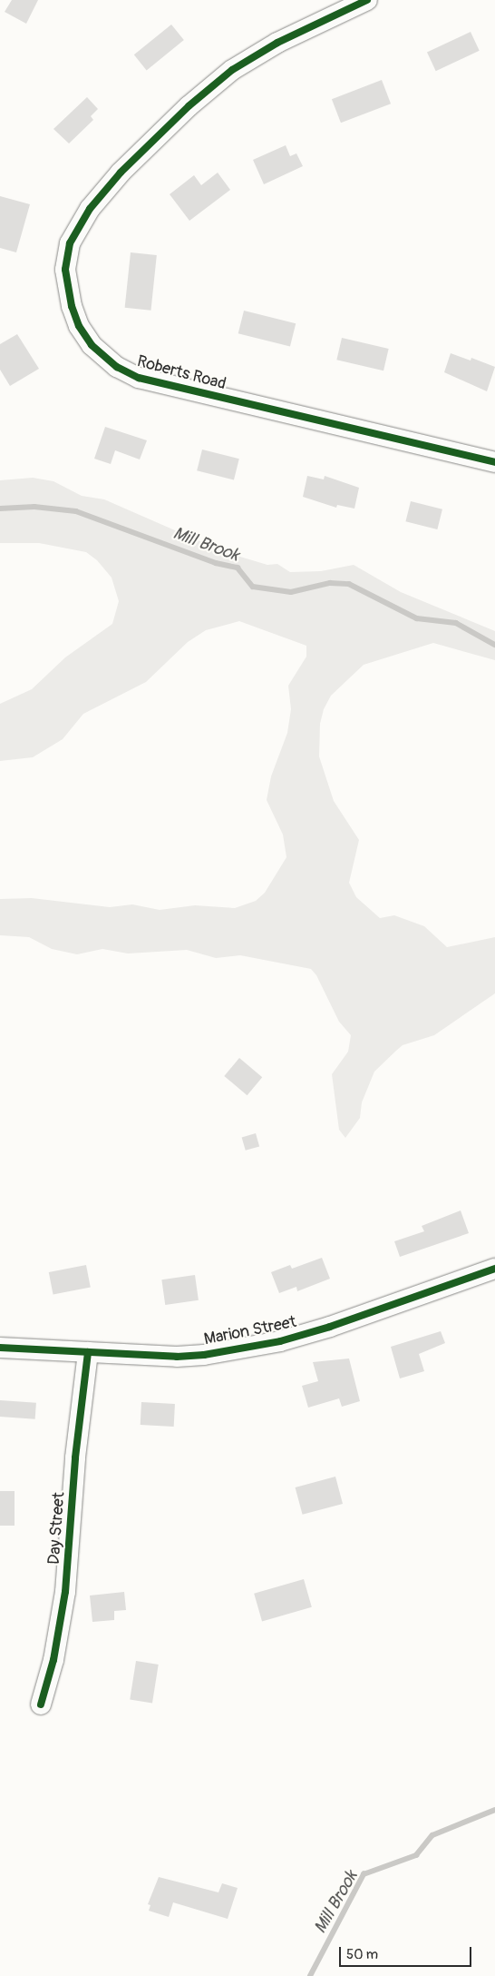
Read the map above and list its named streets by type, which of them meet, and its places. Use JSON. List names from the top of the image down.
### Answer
{
  "streets": {
    "street": ["Roberts Road", "Marion Street", "Day Street"]
  },
  "crossings": [
    ["Marion Street", "Day Street"]
  ],
  "water": ["Mill Brook"],
  "scale_bar": "50 m"
}
